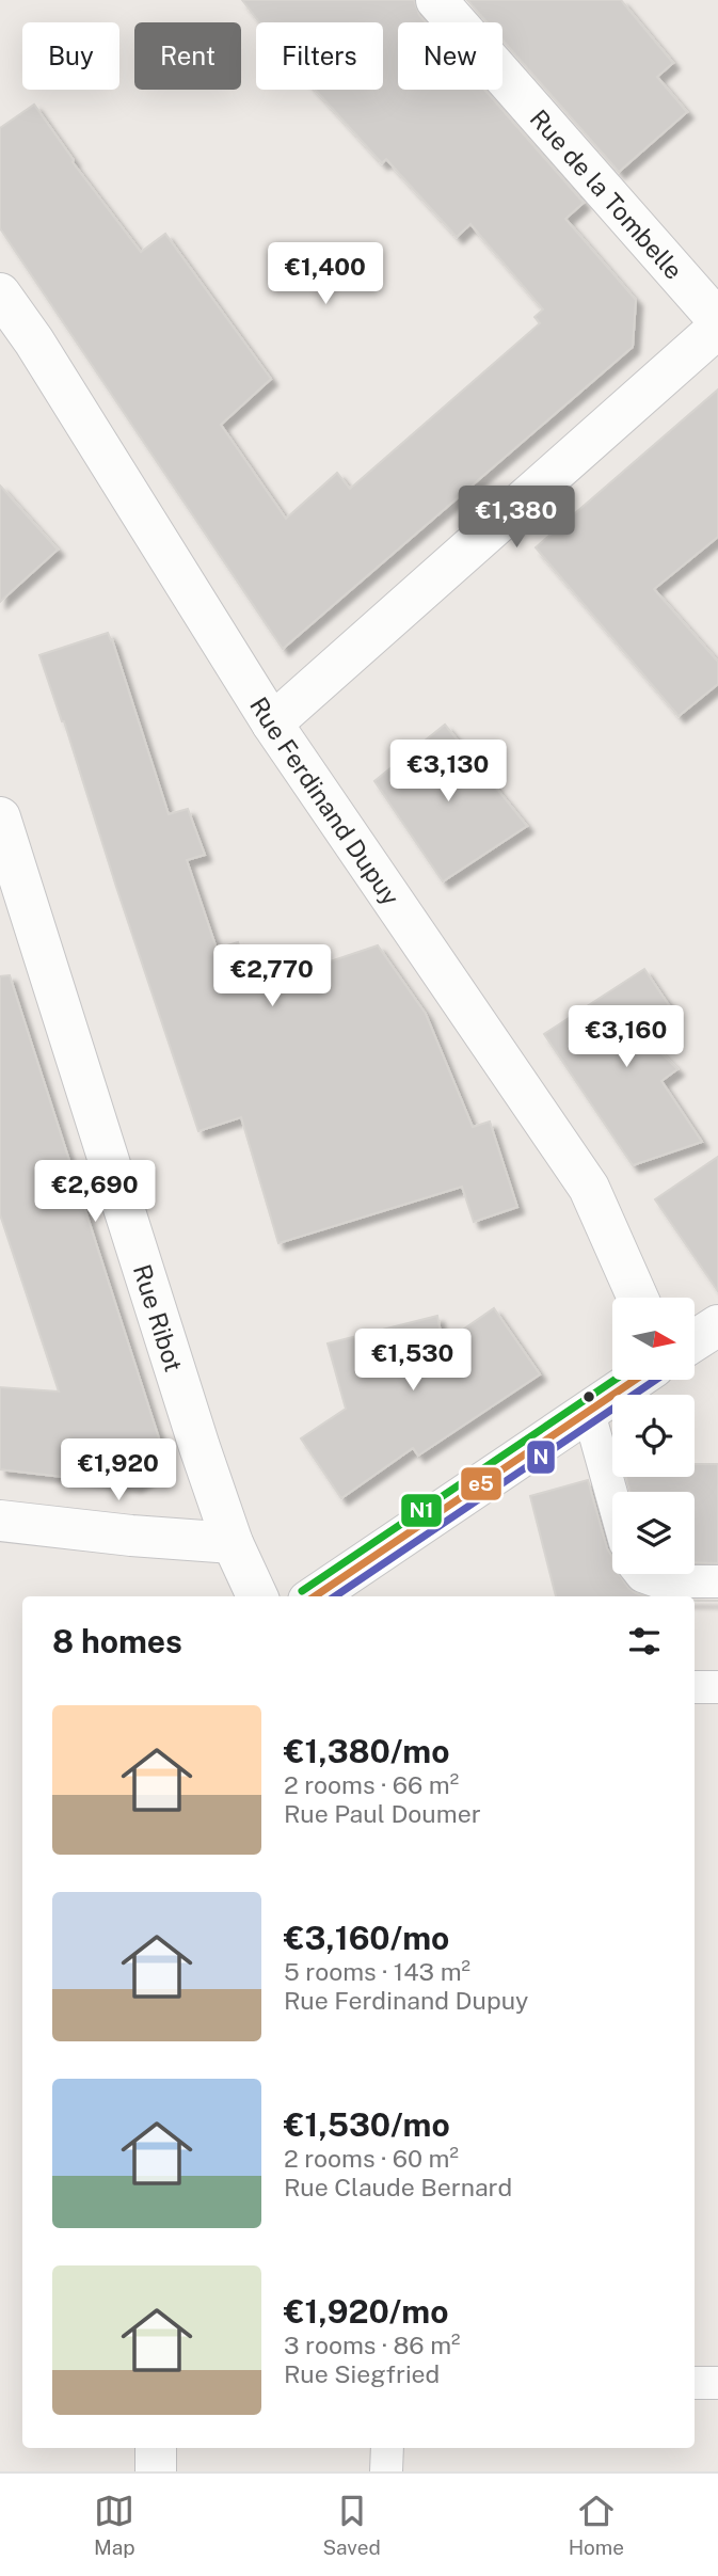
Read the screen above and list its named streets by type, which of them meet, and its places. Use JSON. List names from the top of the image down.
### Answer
{
  "streets": {
    "street": ["Rue de la Tombelle", "Rue Ferdinand Dupuy", "Rue Ribot"]
  },
  "lines": ["transit line e5", "transit line N", "transit line N1"],
  "north": "right",
  "page": {
    "chip": [
      "Buy",
      "Rent",
      "Filters",
      "New"
    ],
    "price": [
      "€1,400",
      "€1,380",
      "€3,130",
      "€2,770",
      "€3,160",
      "€2,690",
      "€1,530",
      "€1,920"
    ],
    "heading": "8 homes",
    "list": [
      {
        "name": "€1,380/mo",
        "note": "2 rooms · 66 m² · Rue Paul Doumer"
      },
      {
        "name": "€3,160/mo",
        "note": "5 rooms · 143 m² · Rue Ferdinand Dupuy"
      },
      {
        "name": "€1,530/mo",
        "note": "2 rooms · 60 m² · Rue Claude Bernard"
      },
      {
        "name": "€1,920/mo",
        "note": "3 rooms · 86 m² · Rue Siegfried"
      }
    ],
    "tabs": ["Map", "Saved", "Home"]
  }
}
